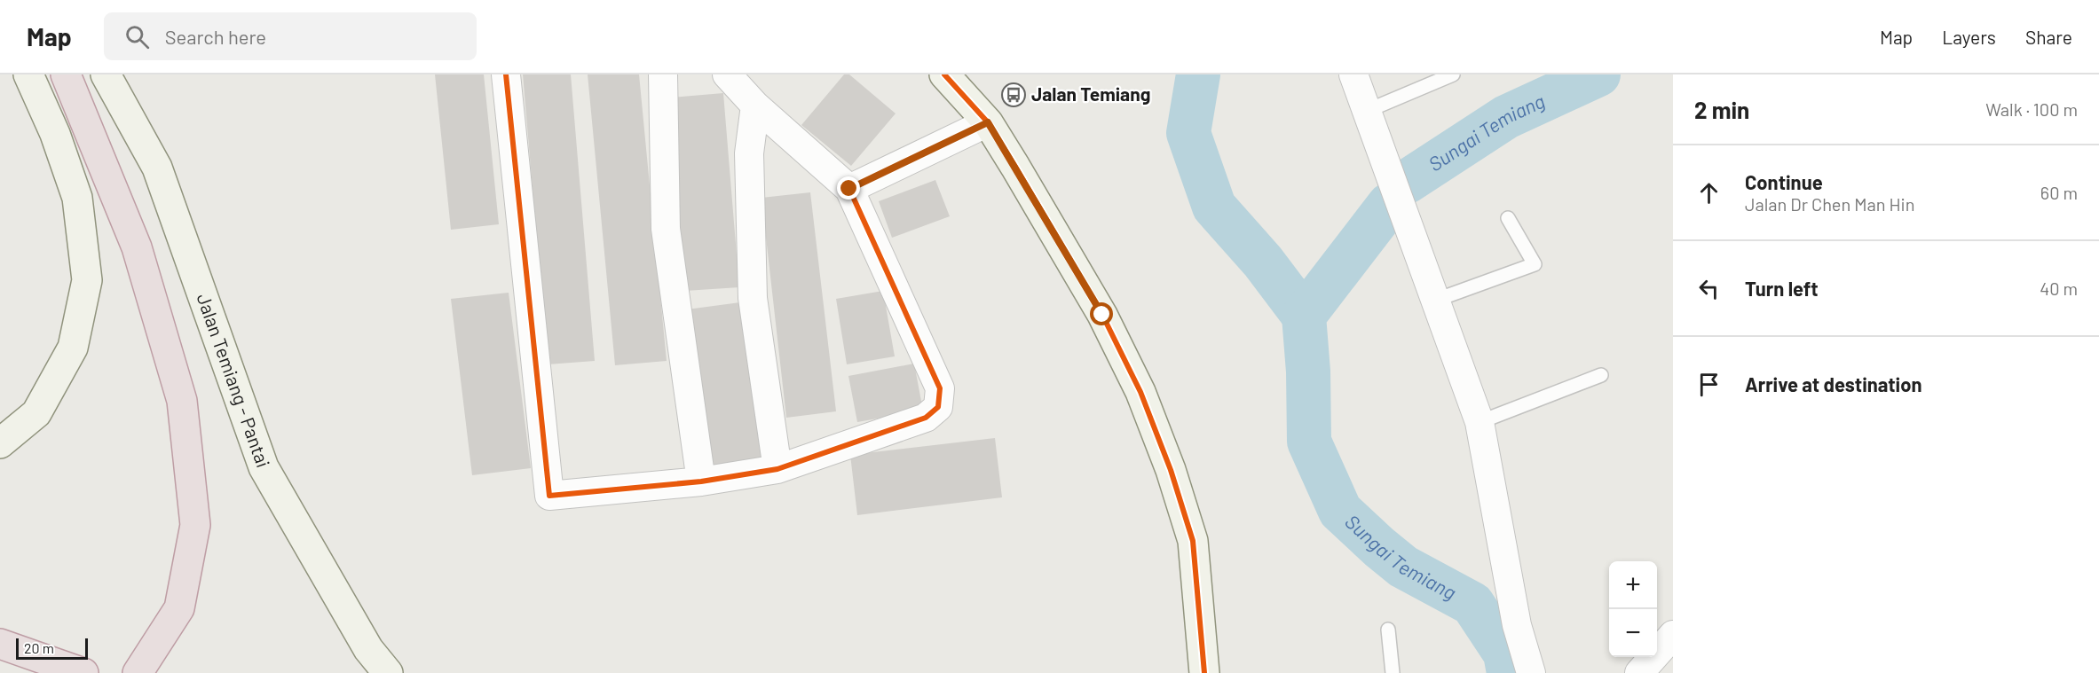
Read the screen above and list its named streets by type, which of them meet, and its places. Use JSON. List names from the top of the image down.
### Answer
{
  "streets": {
    "main road": ["Jalan Temiang - Pantai"]
  },
  "water": ["Sungai Temiang"],
  "places": {
    "bus stop": ["Jalan Temiang"]
  },
  "scale_bar": "20 m",
  "page": {
    "header": "Map",
    "search": "Search here",
    "nav": ["Map", "Layers", "Share"],
    "heading": ["2 min", "Walk · 100 m"],
    "list": [
      ["Continue", "Jalan Dr Chen Man Hin", "60 m"],
      ["Turn left", "40 m"],
      "Arrive at destination"
    ],
    "map_buttons": ["+", "−"],
    "scale": "20 m"
  }
}
